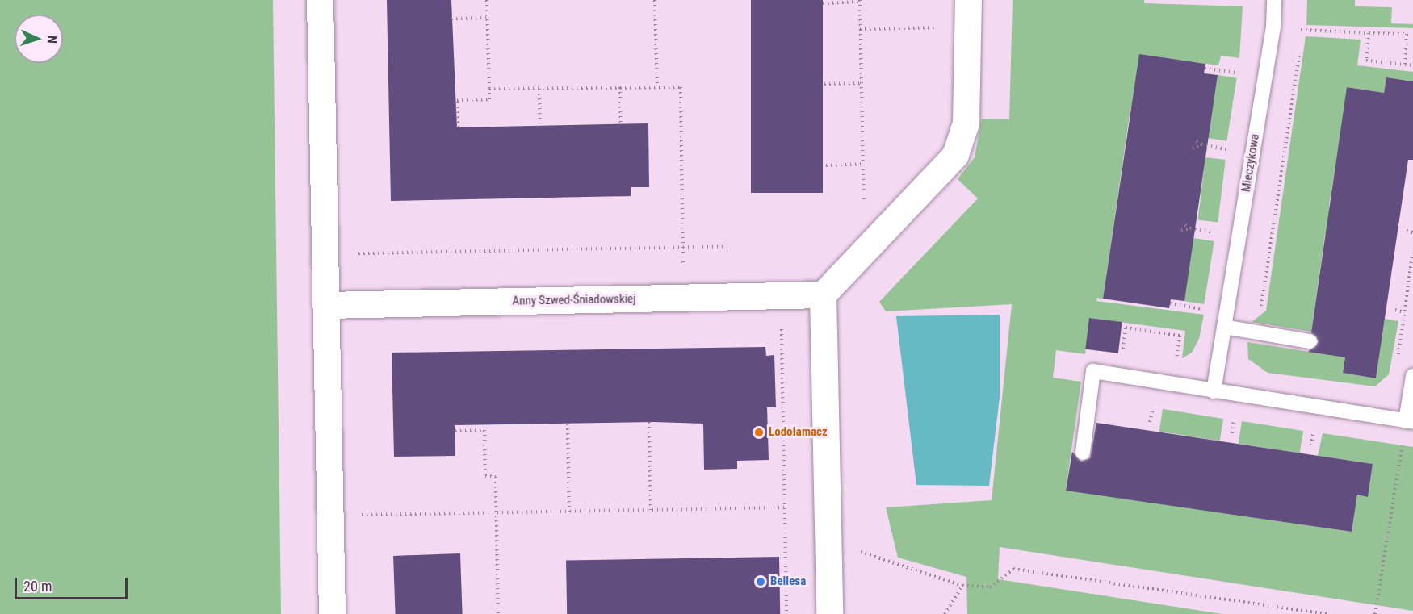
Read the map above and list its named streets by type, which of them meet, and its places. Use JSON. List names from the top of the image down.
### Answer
{
  "streets": {
    "street": ["Anny Szwed-Śniadowskiej"],
    "lane": ["Mieczykowa"]
  },
  "places": ["Lodołamacz", "Bellesa"],
  "scale_bar": "20 m",
  "north": "right"
}
